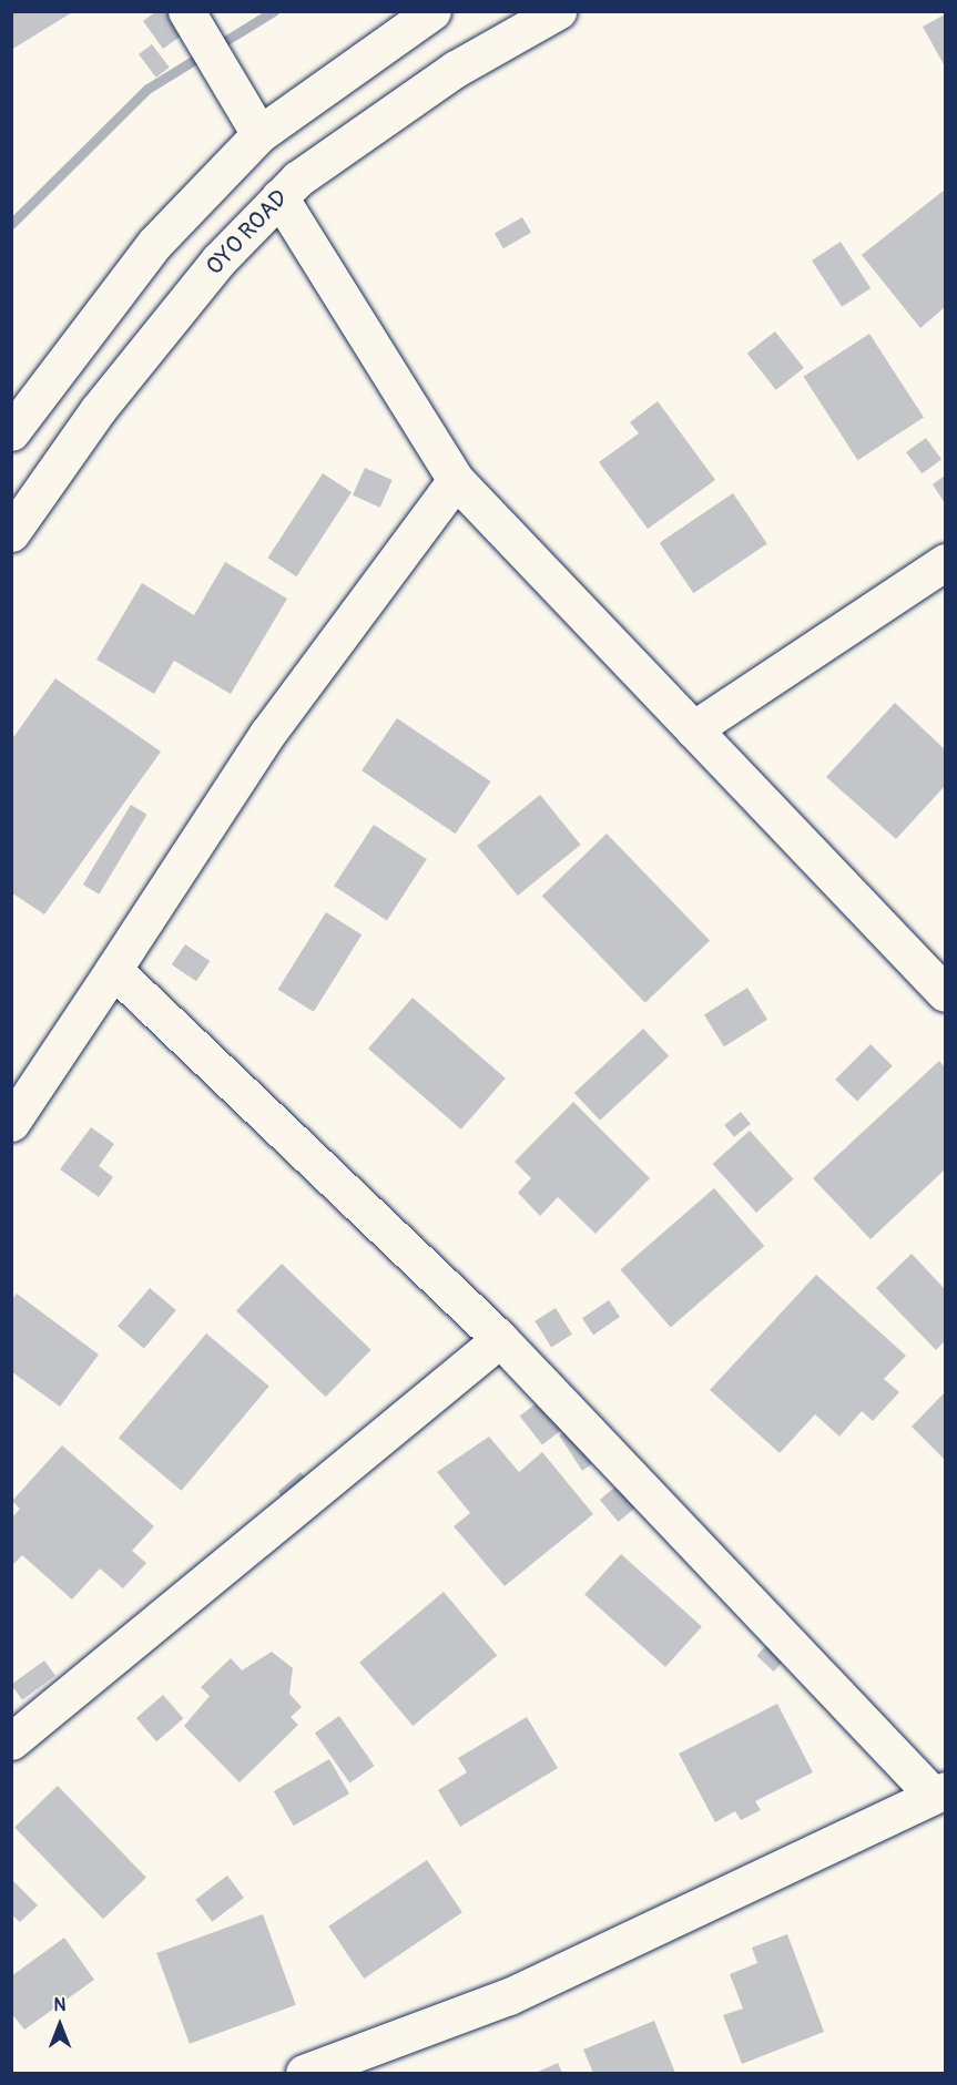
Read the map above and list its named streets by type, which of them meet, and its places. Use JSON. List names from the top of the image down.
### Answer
{
  "streets": {
    "street": ["OYO ROAD"]
  },
  "north": "top"
}
